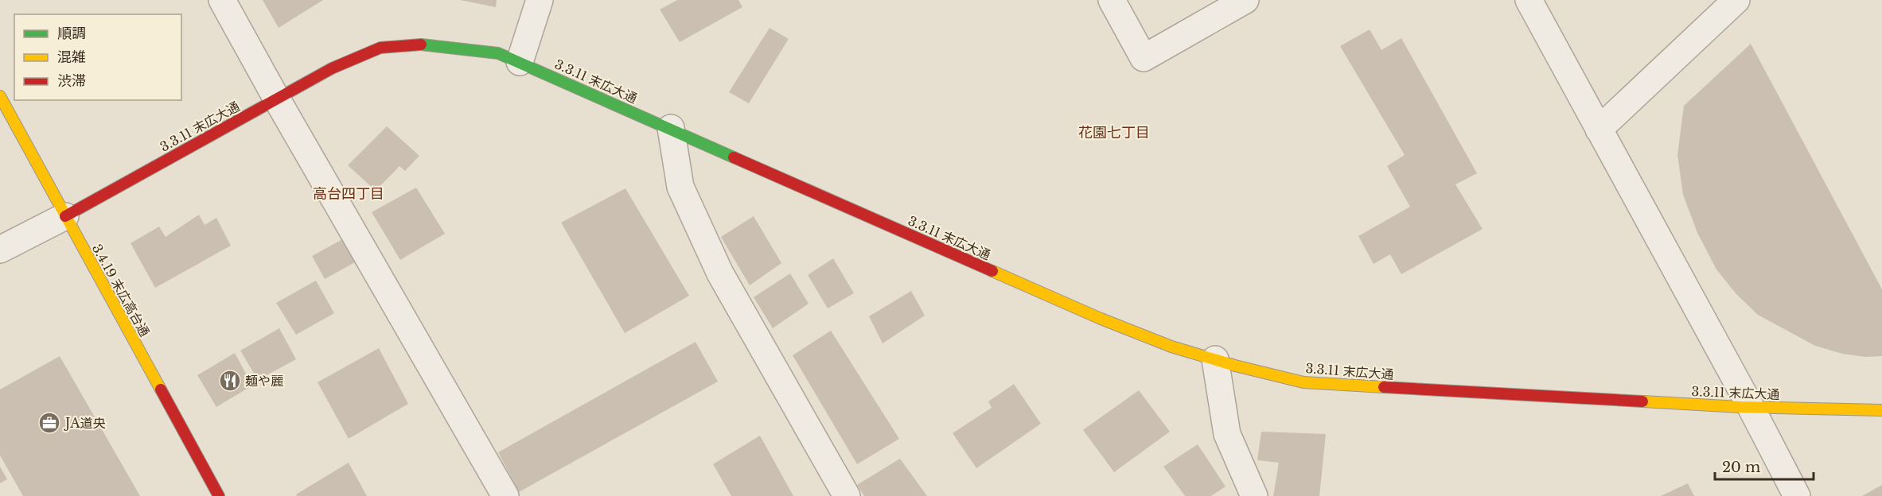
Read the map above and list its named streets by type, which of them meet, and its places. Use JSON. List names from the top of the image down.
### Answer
{
  "streets": {
    "street": ["3.3.11 末広大通", "3.4.19 末広高台通"]
  },
  "crossings": [
    ["3.3.11 末広大通", "3.4.19 末広高台通"]
  ],
  "districts": ["花園七丁目", "高台四丁目"],
  "places": {
    "restaurant": ["麺や麗"],
    "office": ["JA道央"]
  },
  "legend": ["順調", "混雑", "渋滞"],
  "scale_bar": "20 m"
}
